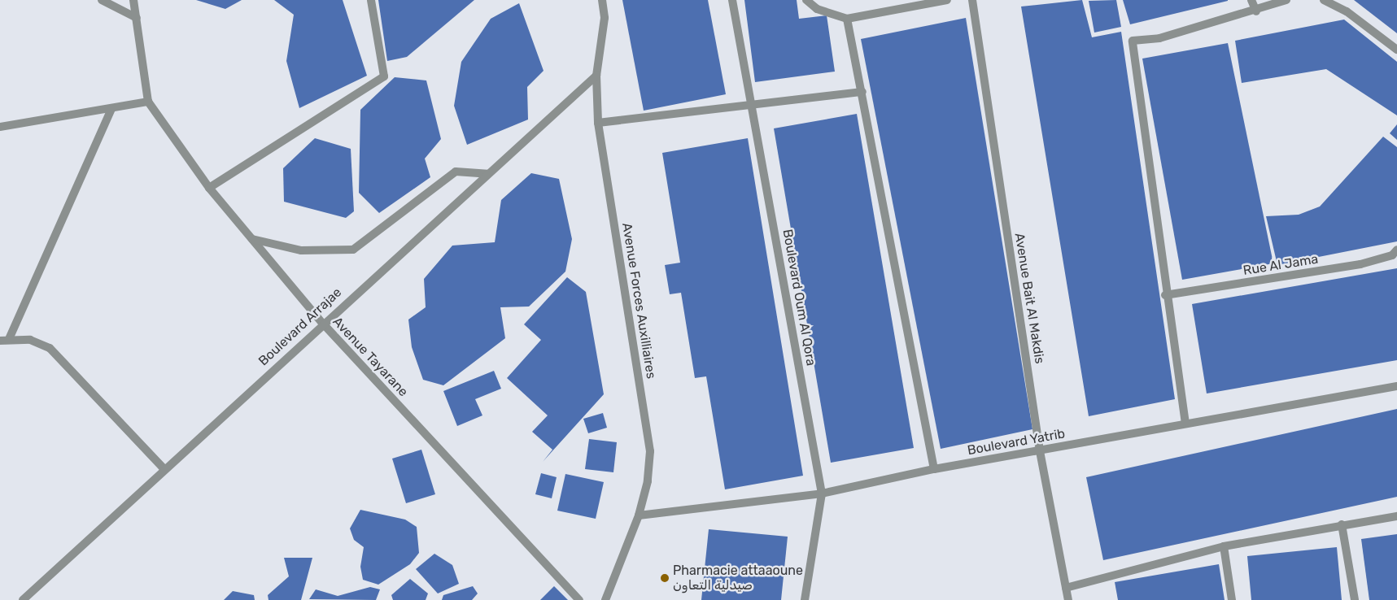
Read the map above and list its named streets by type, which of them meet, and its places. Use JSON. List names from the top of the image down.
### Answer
{
  "streets": {
    "street": [
      "Rue Al Jama",
      "Boulevard Oum Al Qora",
      "Avenue Bait Al Makdis",
      "Avenue Forces Auxilliaires",
      "Boulevard Arrajae",
      "Avenue Tayarane",
      "Boulevard Yatrib"
    ]
  },
  "crossings": [
    ["Boulevard Oum Al Qora", "Boulevard Yatrib"],
    ["Avenue Bait Al Makdis", "Boulevard Yatrib"],
    ["Avenue Forces Auxilliaires", "Boulevard Arrajae"],
    ["Avenue Forces Auxilliaires", "Boulevard Yatrib"],
    ["Boulevard Arrajae", "Avenue Tayarane"]
  ],
  "places": ["Pharmacie attaaoune صيدلية التعاون"]
}
